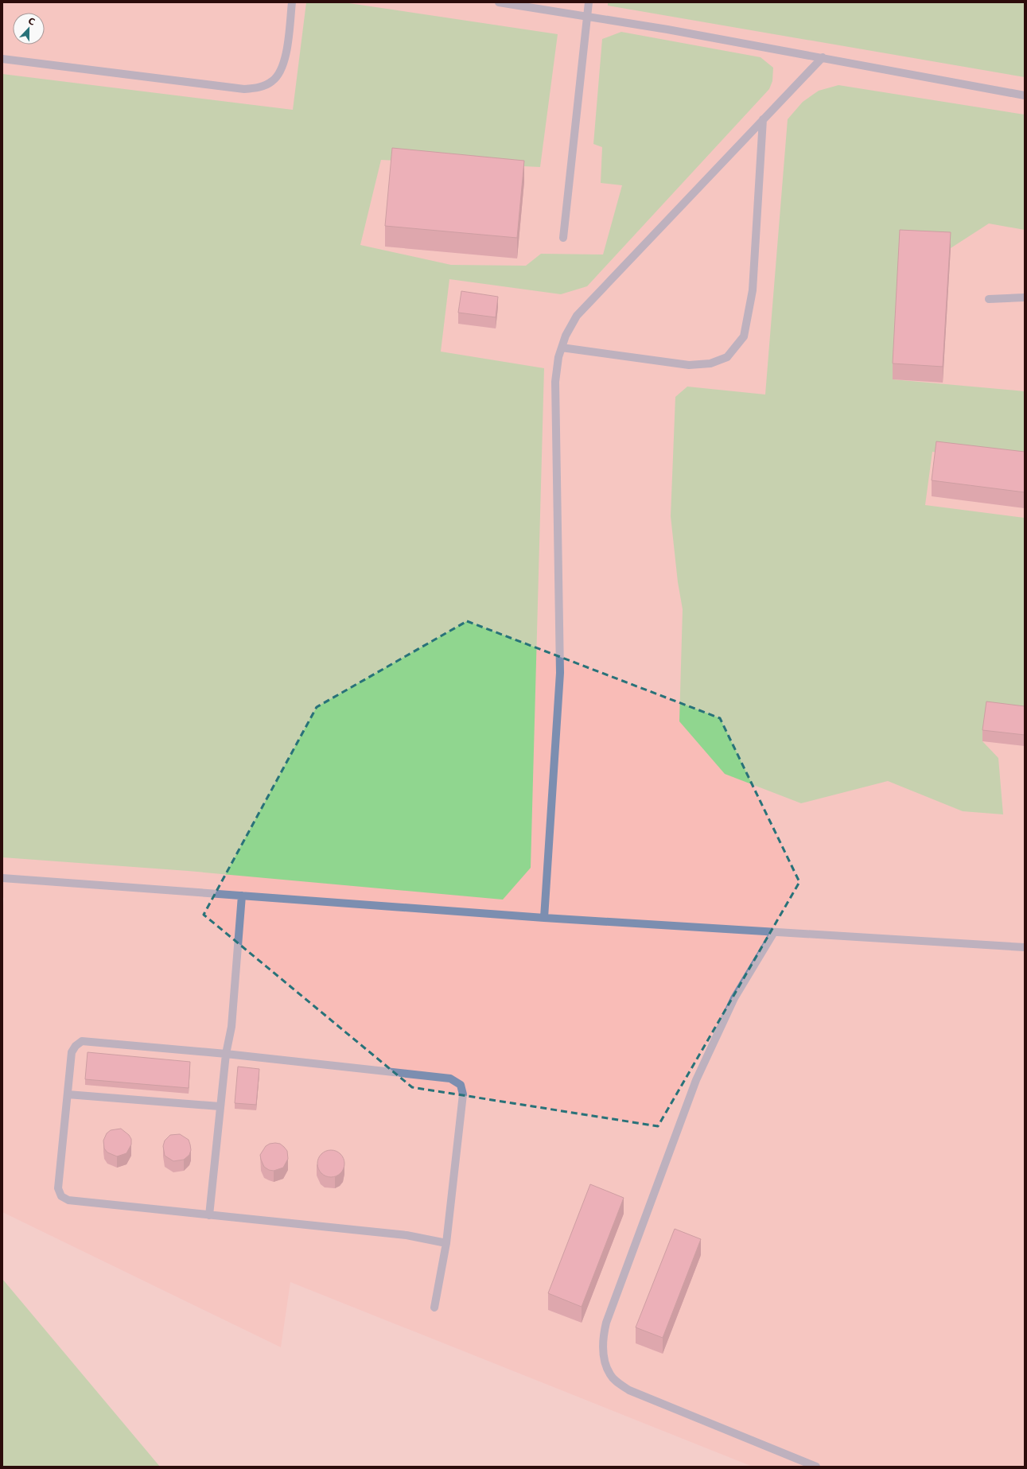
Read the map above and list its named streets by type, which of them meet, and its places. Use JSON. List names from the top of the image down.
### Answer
{
  "north": "top"
}
